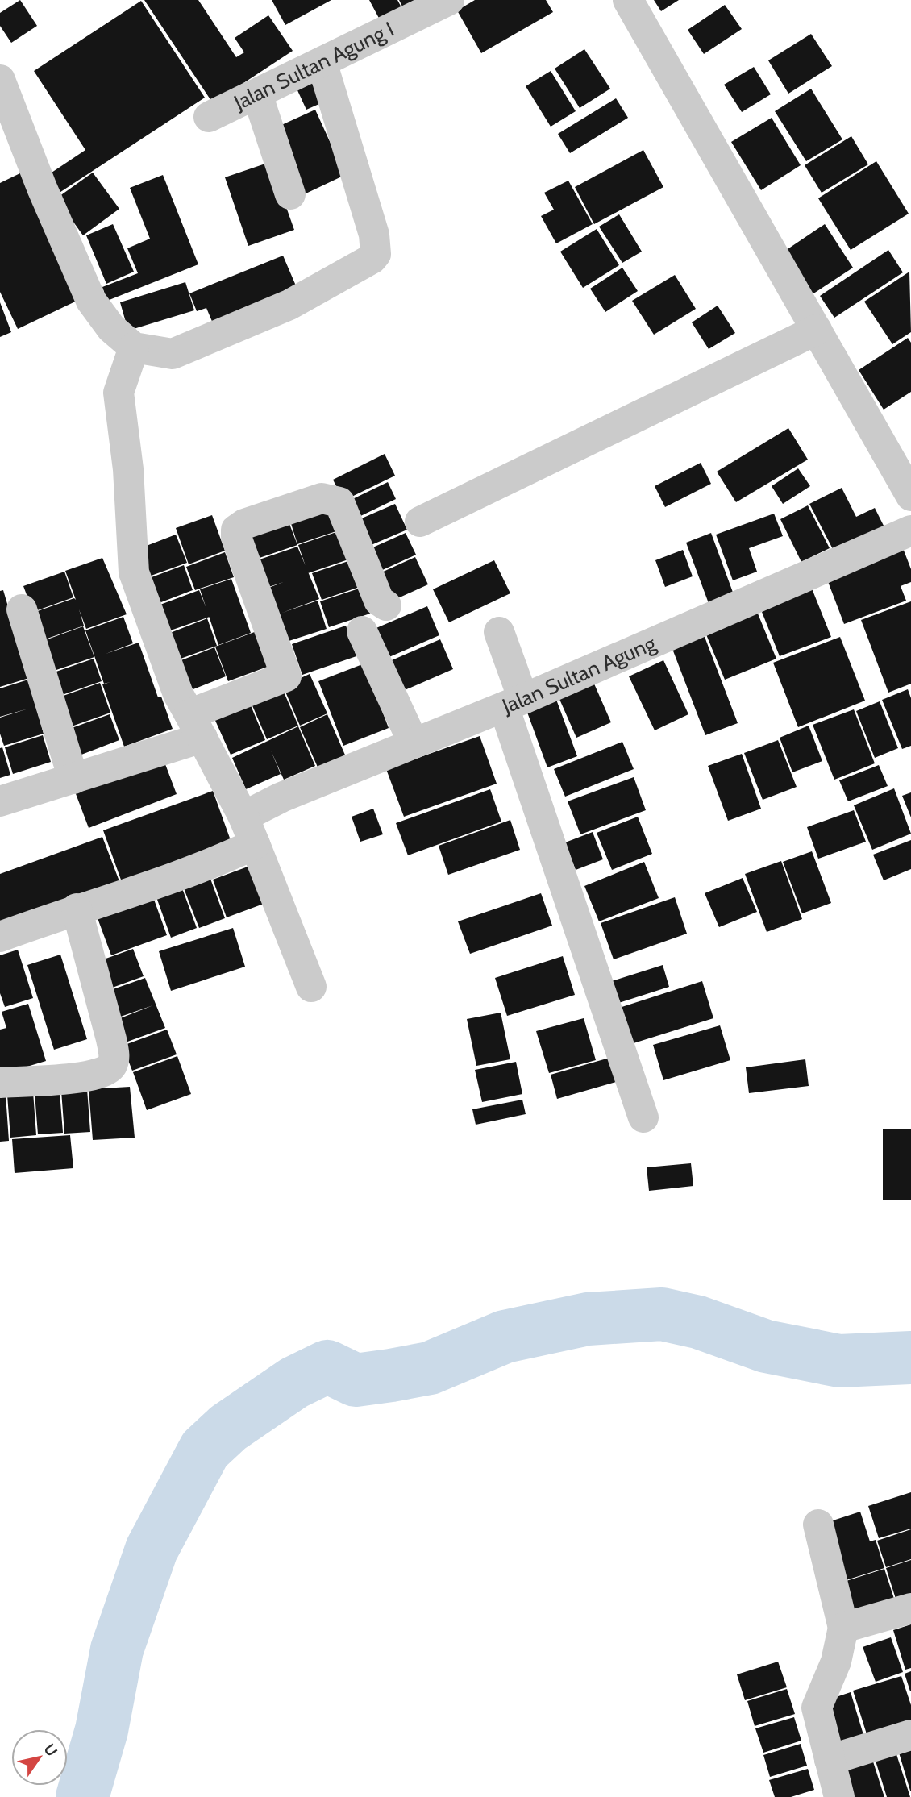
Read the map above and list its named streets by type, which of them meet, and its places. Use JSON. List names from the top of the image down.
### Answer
{
  "streets": {
    "street": ["Jalan Sultan Agung I", "Jalan Sultan Agung"]
  },
  "north": "top right"
}
